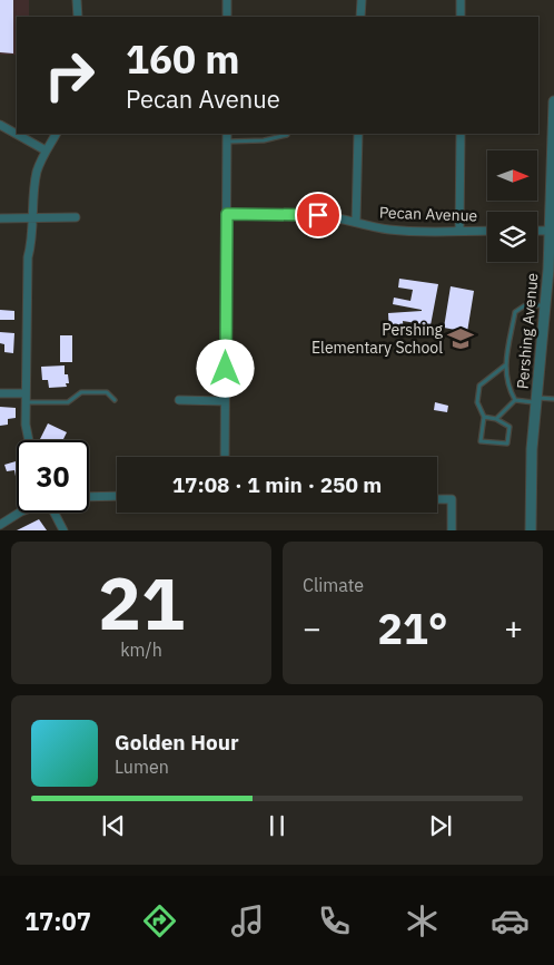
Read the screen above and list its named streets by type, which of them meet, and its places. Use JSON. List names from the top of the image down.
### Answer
{
  "streets": {
    "street": ["Pecan Avenue", "Pershing Avenue"]
  },
  "places": {
    "school or university": ["Pershing Elementary School"]
  },
  "north": "right",
  "page": {
    "turn": ["160 m", "Pecan Avenue"],
    "limit": "30",
    "trip": "17:08 · 1 min · 250 m",
    "tile": [
      ["21", "km/h"],
      "Climate"
    ],
    "heat": ["−", "21°", "+"],
    "song": ["Golden Hour", "Lumen"],
    "tabs": "17:07"
  }
}
